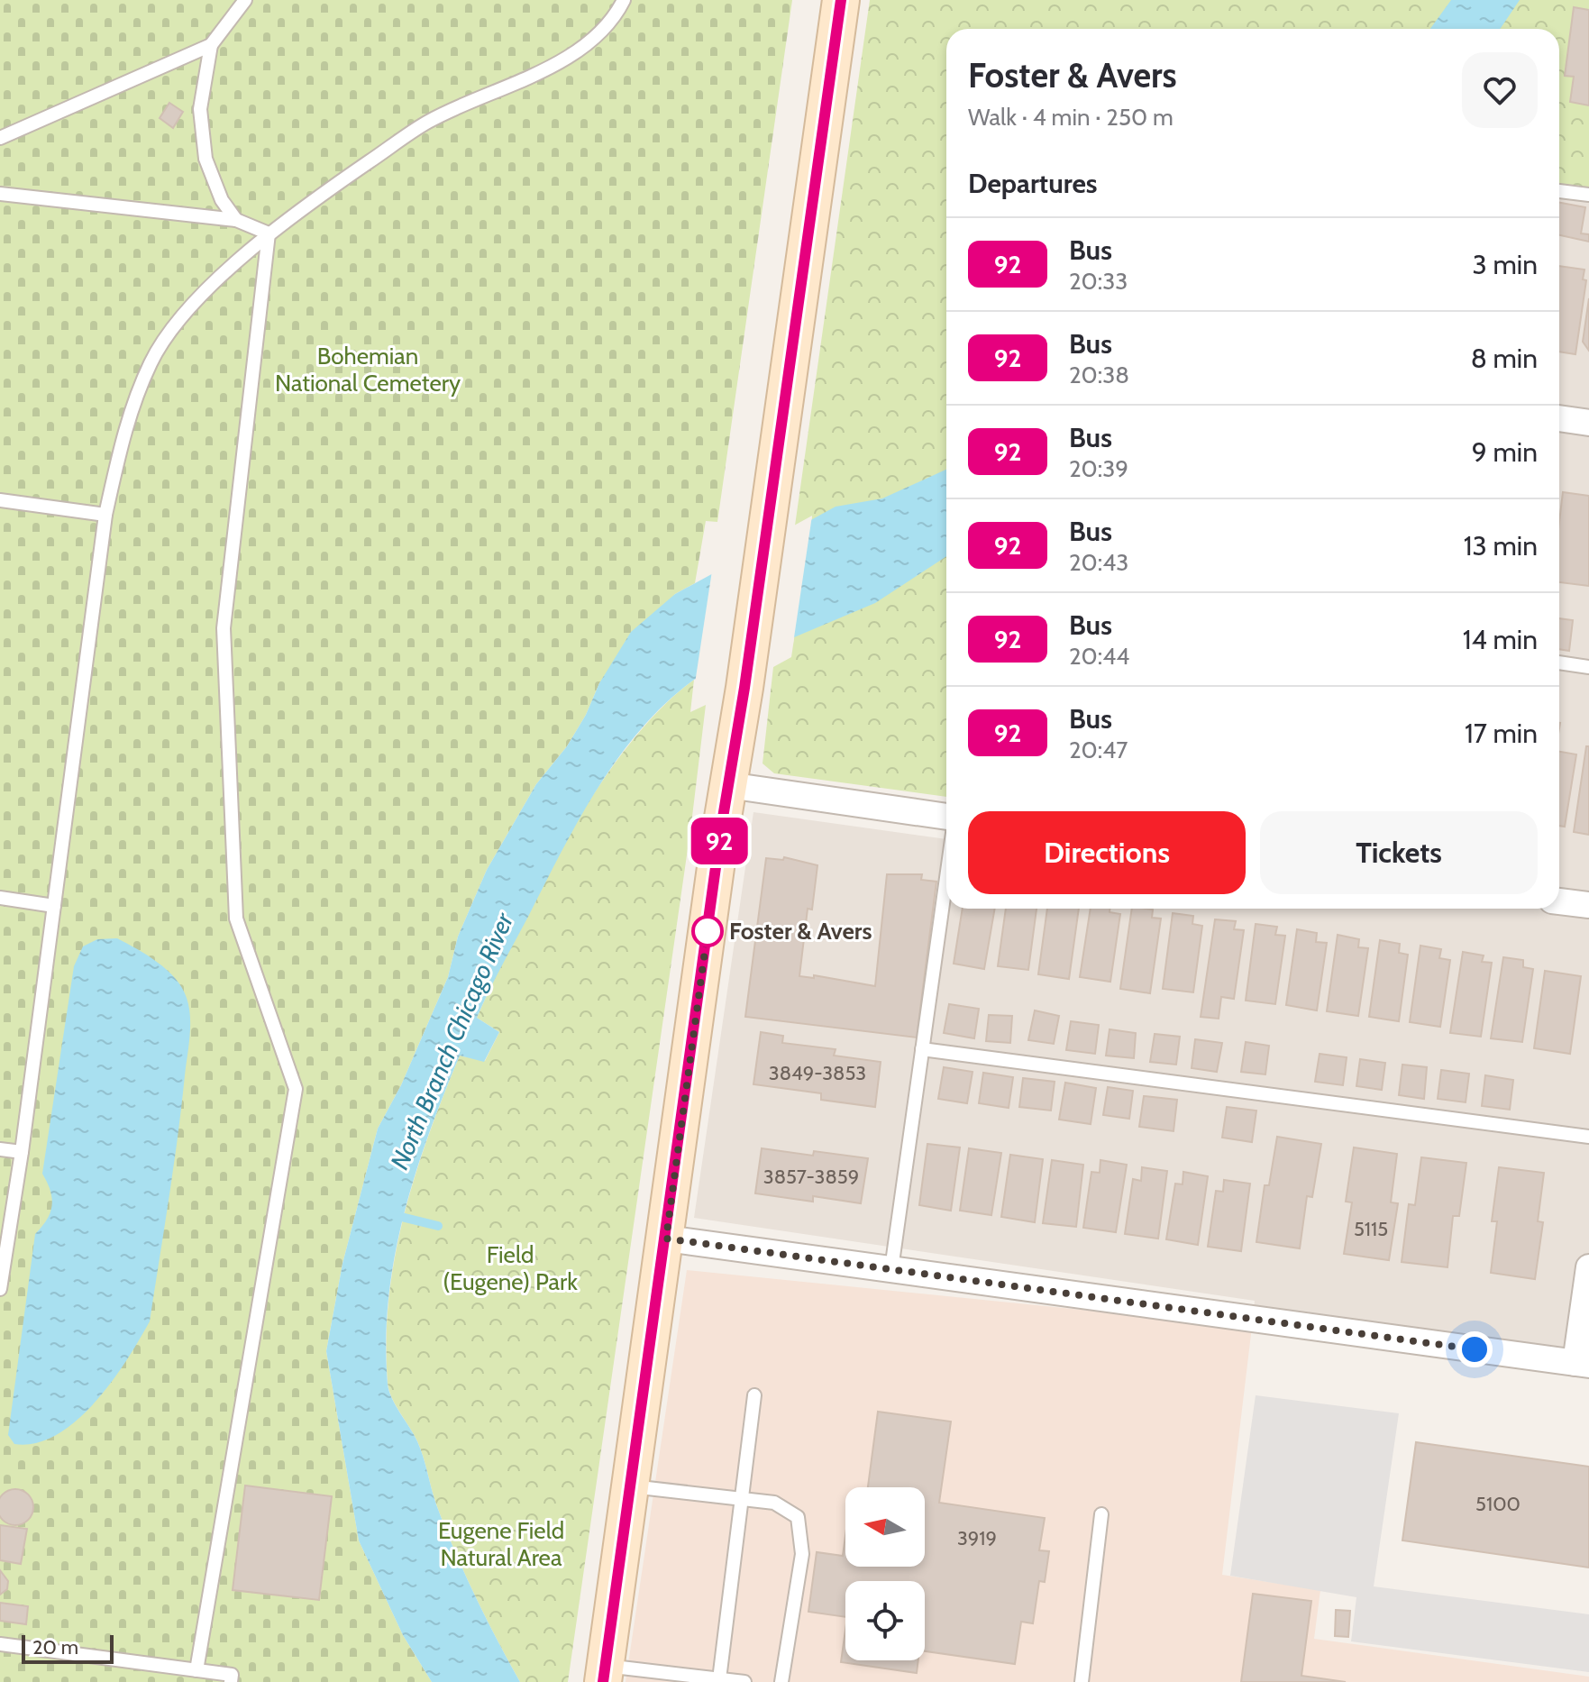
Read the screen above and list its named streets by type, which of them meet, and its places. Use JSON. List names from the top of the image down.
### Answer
{
  "water": ["North Branch Chicago River"],
  "parks": ["Bohemian National Cemetery", "Field (Eugene) Park", "Eugene Field Natural Area"],
  "places": ["Foster & Avers"],
  "lines": ["bus line 92"],
  "house_numbers": [
    "3849-3853",
    "3857-3859",
    "5115",
    "5100",
    "3919"
  ],
  "scale_bar": "20 m",
  "north": "left",
  "page": {
    "on_map": "92",
    "heading": [
      ["Foster & Avers", "Walk · 4 min · 250 m"],
      "Departures"
    ],
    "list": [
      {
        "mark": "92",
        "name": "Bus",
        "note": "20:33",
        "value": "3 min"
      },
      {
        "mark": "92",
        "name": "Bus",
        "note": "20:38",
        "value": "8 min"
      },
      {
        "mark": "92",
        "name": "Bus",
        "note": "20:39",
        "value": "9 min"
      },
      {
        "mark": "92",
        "name": "Bus",
        "note": "20:43",
        "value": "13 min"
      },
      {
        "mark": "92",
        "name": "Bus",
        "note": "20:44",
        "value": "14 min"
      },
      {
        "mark": "92",
        "name": "Bus",
        "note": "20:47",
        "value": "17 min"
      }
    ],
    "buttons": ["Directions", "Tickets"],
    "scale": "20 m"
  }
}
